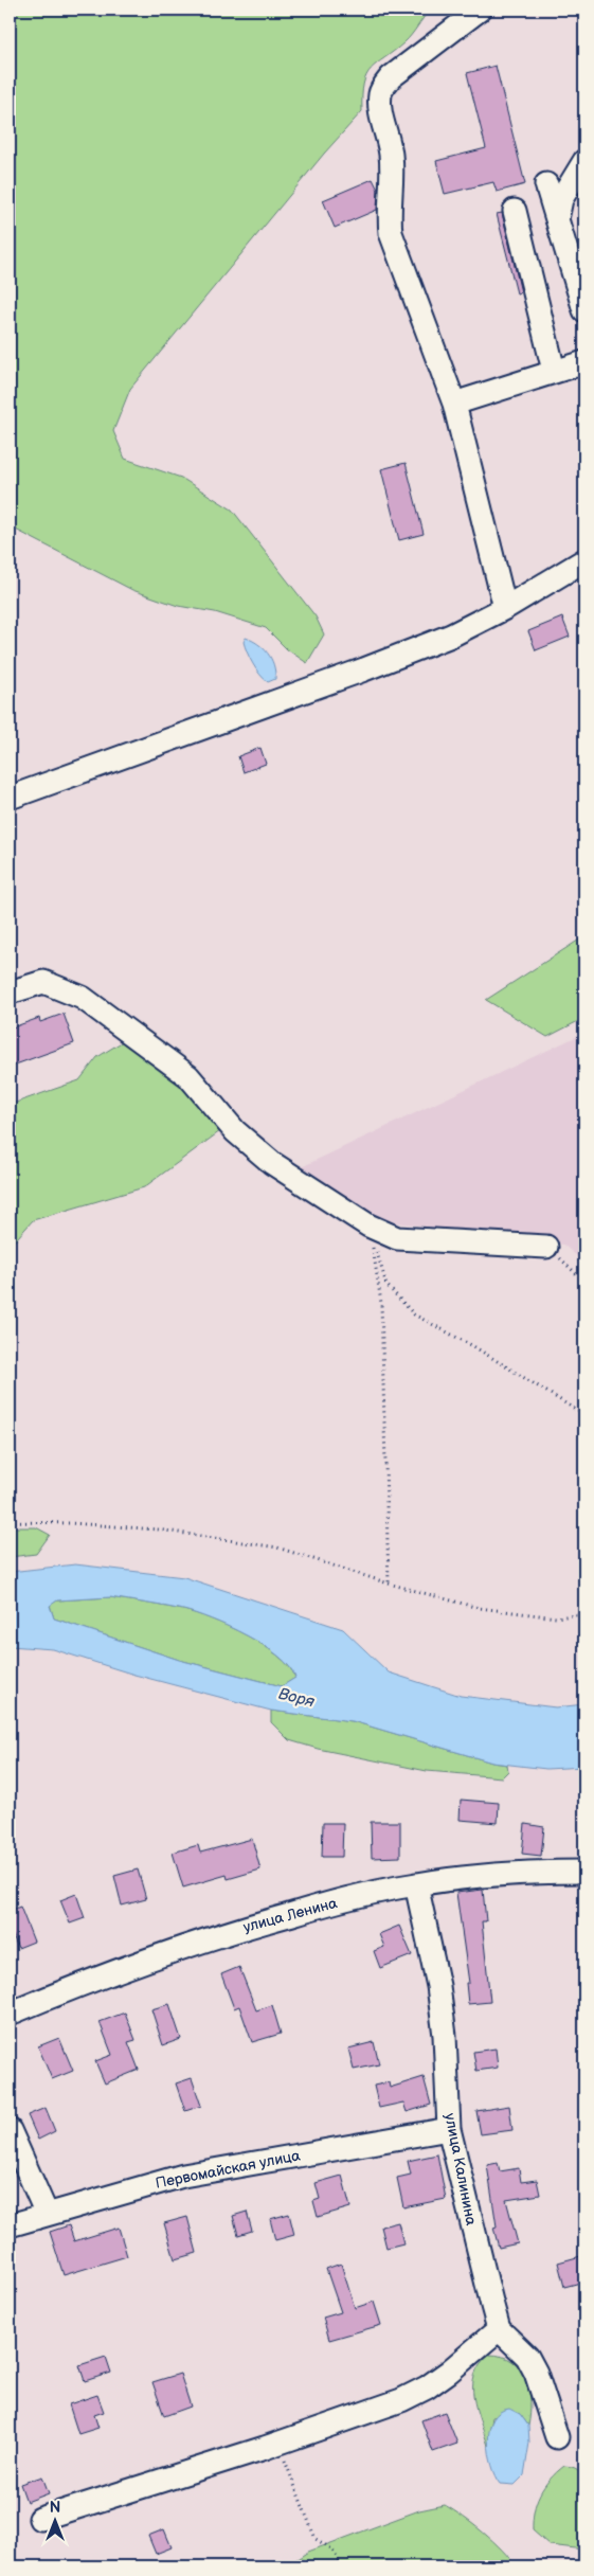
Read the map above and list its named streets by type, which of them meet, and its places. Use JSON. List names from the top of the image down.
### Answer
{
  "streets": {
    "street": ["улица Ленина", "Первомайская улица", "улица Калинина"]
  },
  "crossings": [
    ["улица Ленина", "улица Калинина"],
    ["Первомайская улица", "улица Калинина"]
  ],
  "water": ["Воря"],
  "north": "top"
}
